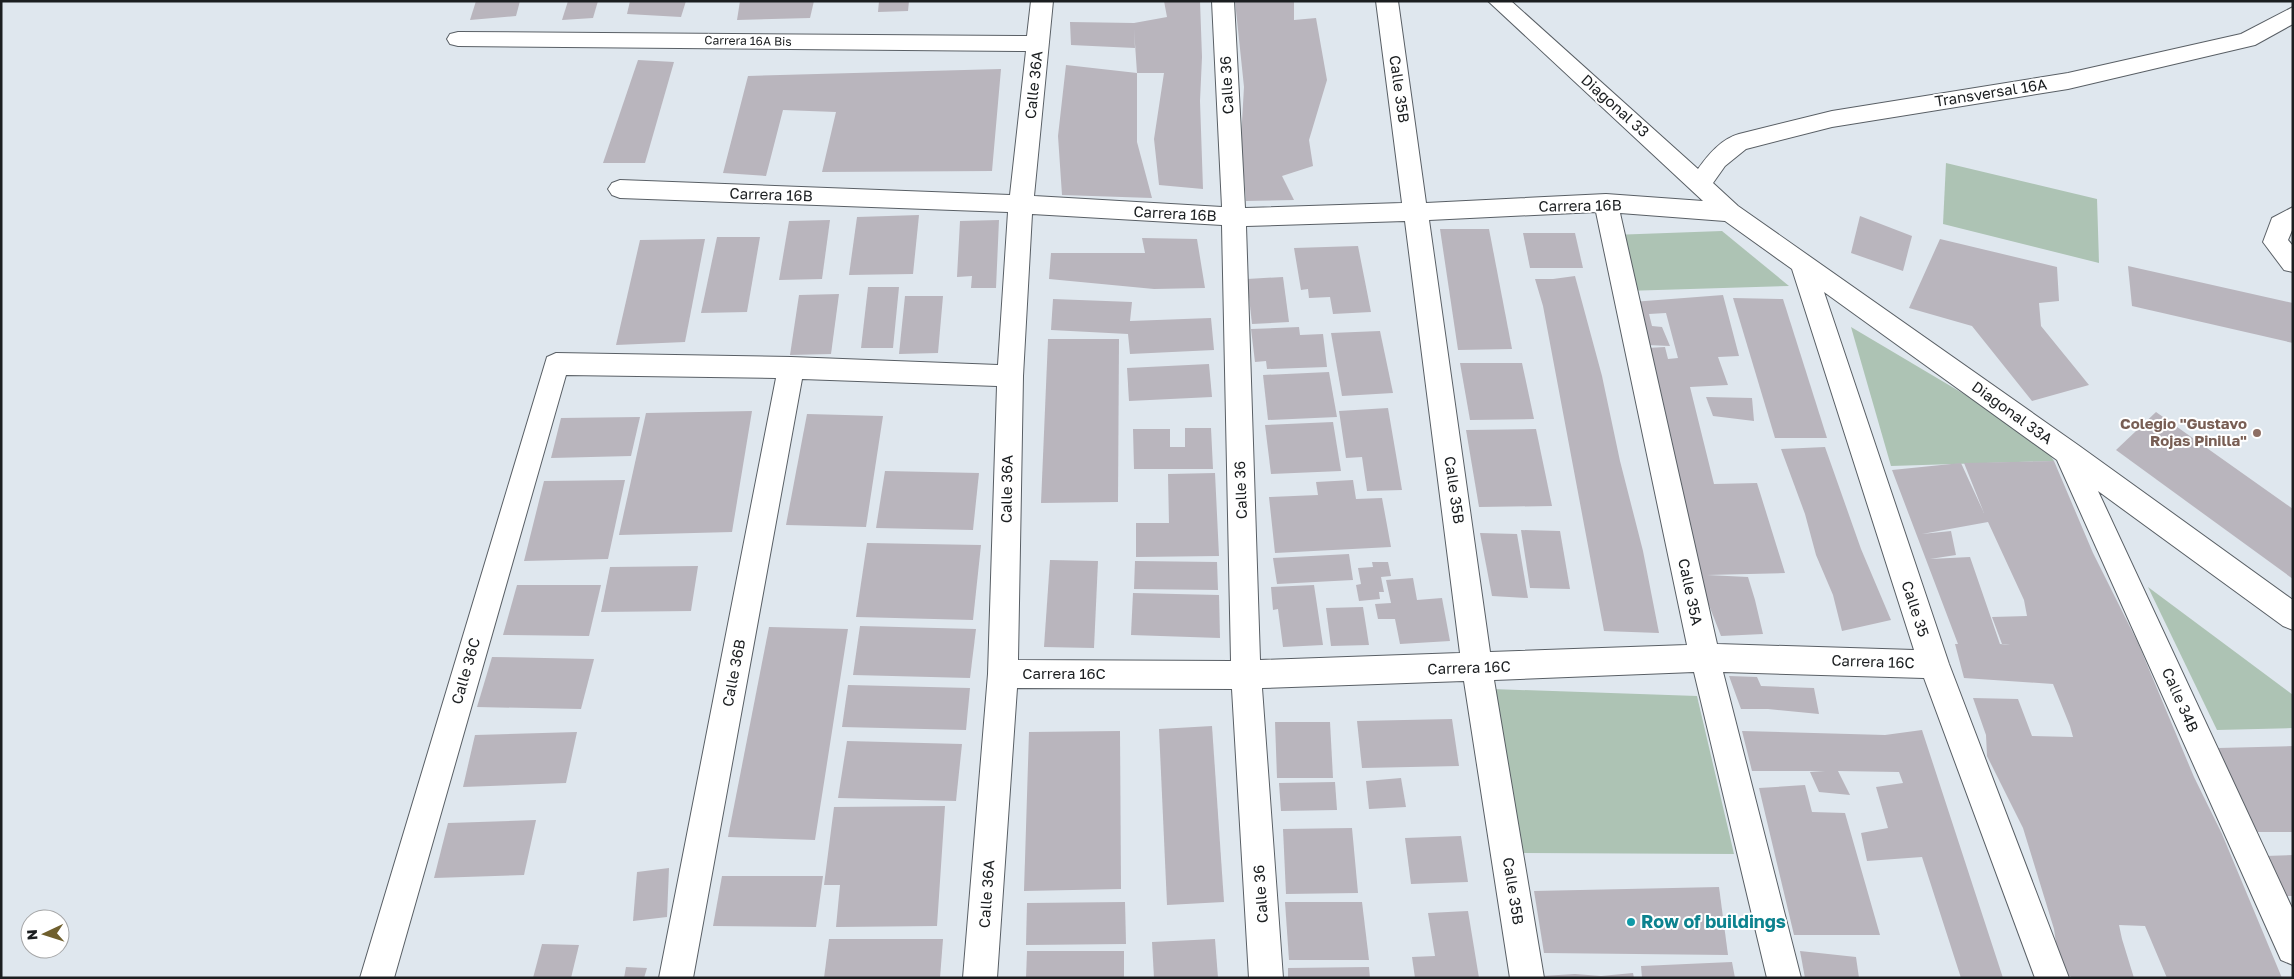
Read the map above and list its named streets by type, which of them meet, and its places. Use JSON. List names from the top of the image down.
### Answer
{
  "streets": {
    "street": [
      "Carrera 16A Bis",
      "Calle 36A",
      "Calle 36",
      "Calle 35B",
      "Transversal 16A",
      "Diagonal 33",
      "Carrera 16B",
      "Diagonal 33A",
      "Calle 35A",
      "Calle 35",
      "Carrera 16C",
      "Calle 36C",
      "Calle 36B",
      "Calle 34B"
    ]
  },
  "crossings": [
    ["Carrera 16A Bis", "Calle 36A"],
    ["Calle 36A", "Carrera 16B"],
    ["Calle 36A", "Carrera 16C"],
    ["Calle 36", "Carrera 16B"],
    ["Calle 36", "Carrera 16C"],
    ["Calle 35B", "Carrera 16B"],
    ["Calle 35B", "Carrera 16C"],
    ["Transversal 16A", "Diagonal 33"],
    ["Diagonal 33", "Carrera 16B"],
    ["Diagonal 33", "Diagonal 33A"],
    ["Carrera 16B", "Diagonal 33A"],
    ["Carrera 16B", "Calle 35A"],
    ["Diagonal 33A", "Calle 35"],
    ["Diagonal 33A", "Calle 34B"],
    ["Calle 35A", "Carrera 16C"],
    ["Calle 35", "Carrera 16C"],
    ["Calle 36C", "Calle 36B"]
  ],
  "places": ["Colegio \"Gustavo Rojas Pinilla\"", "Row of buildings"],
  "north": "left"
}
